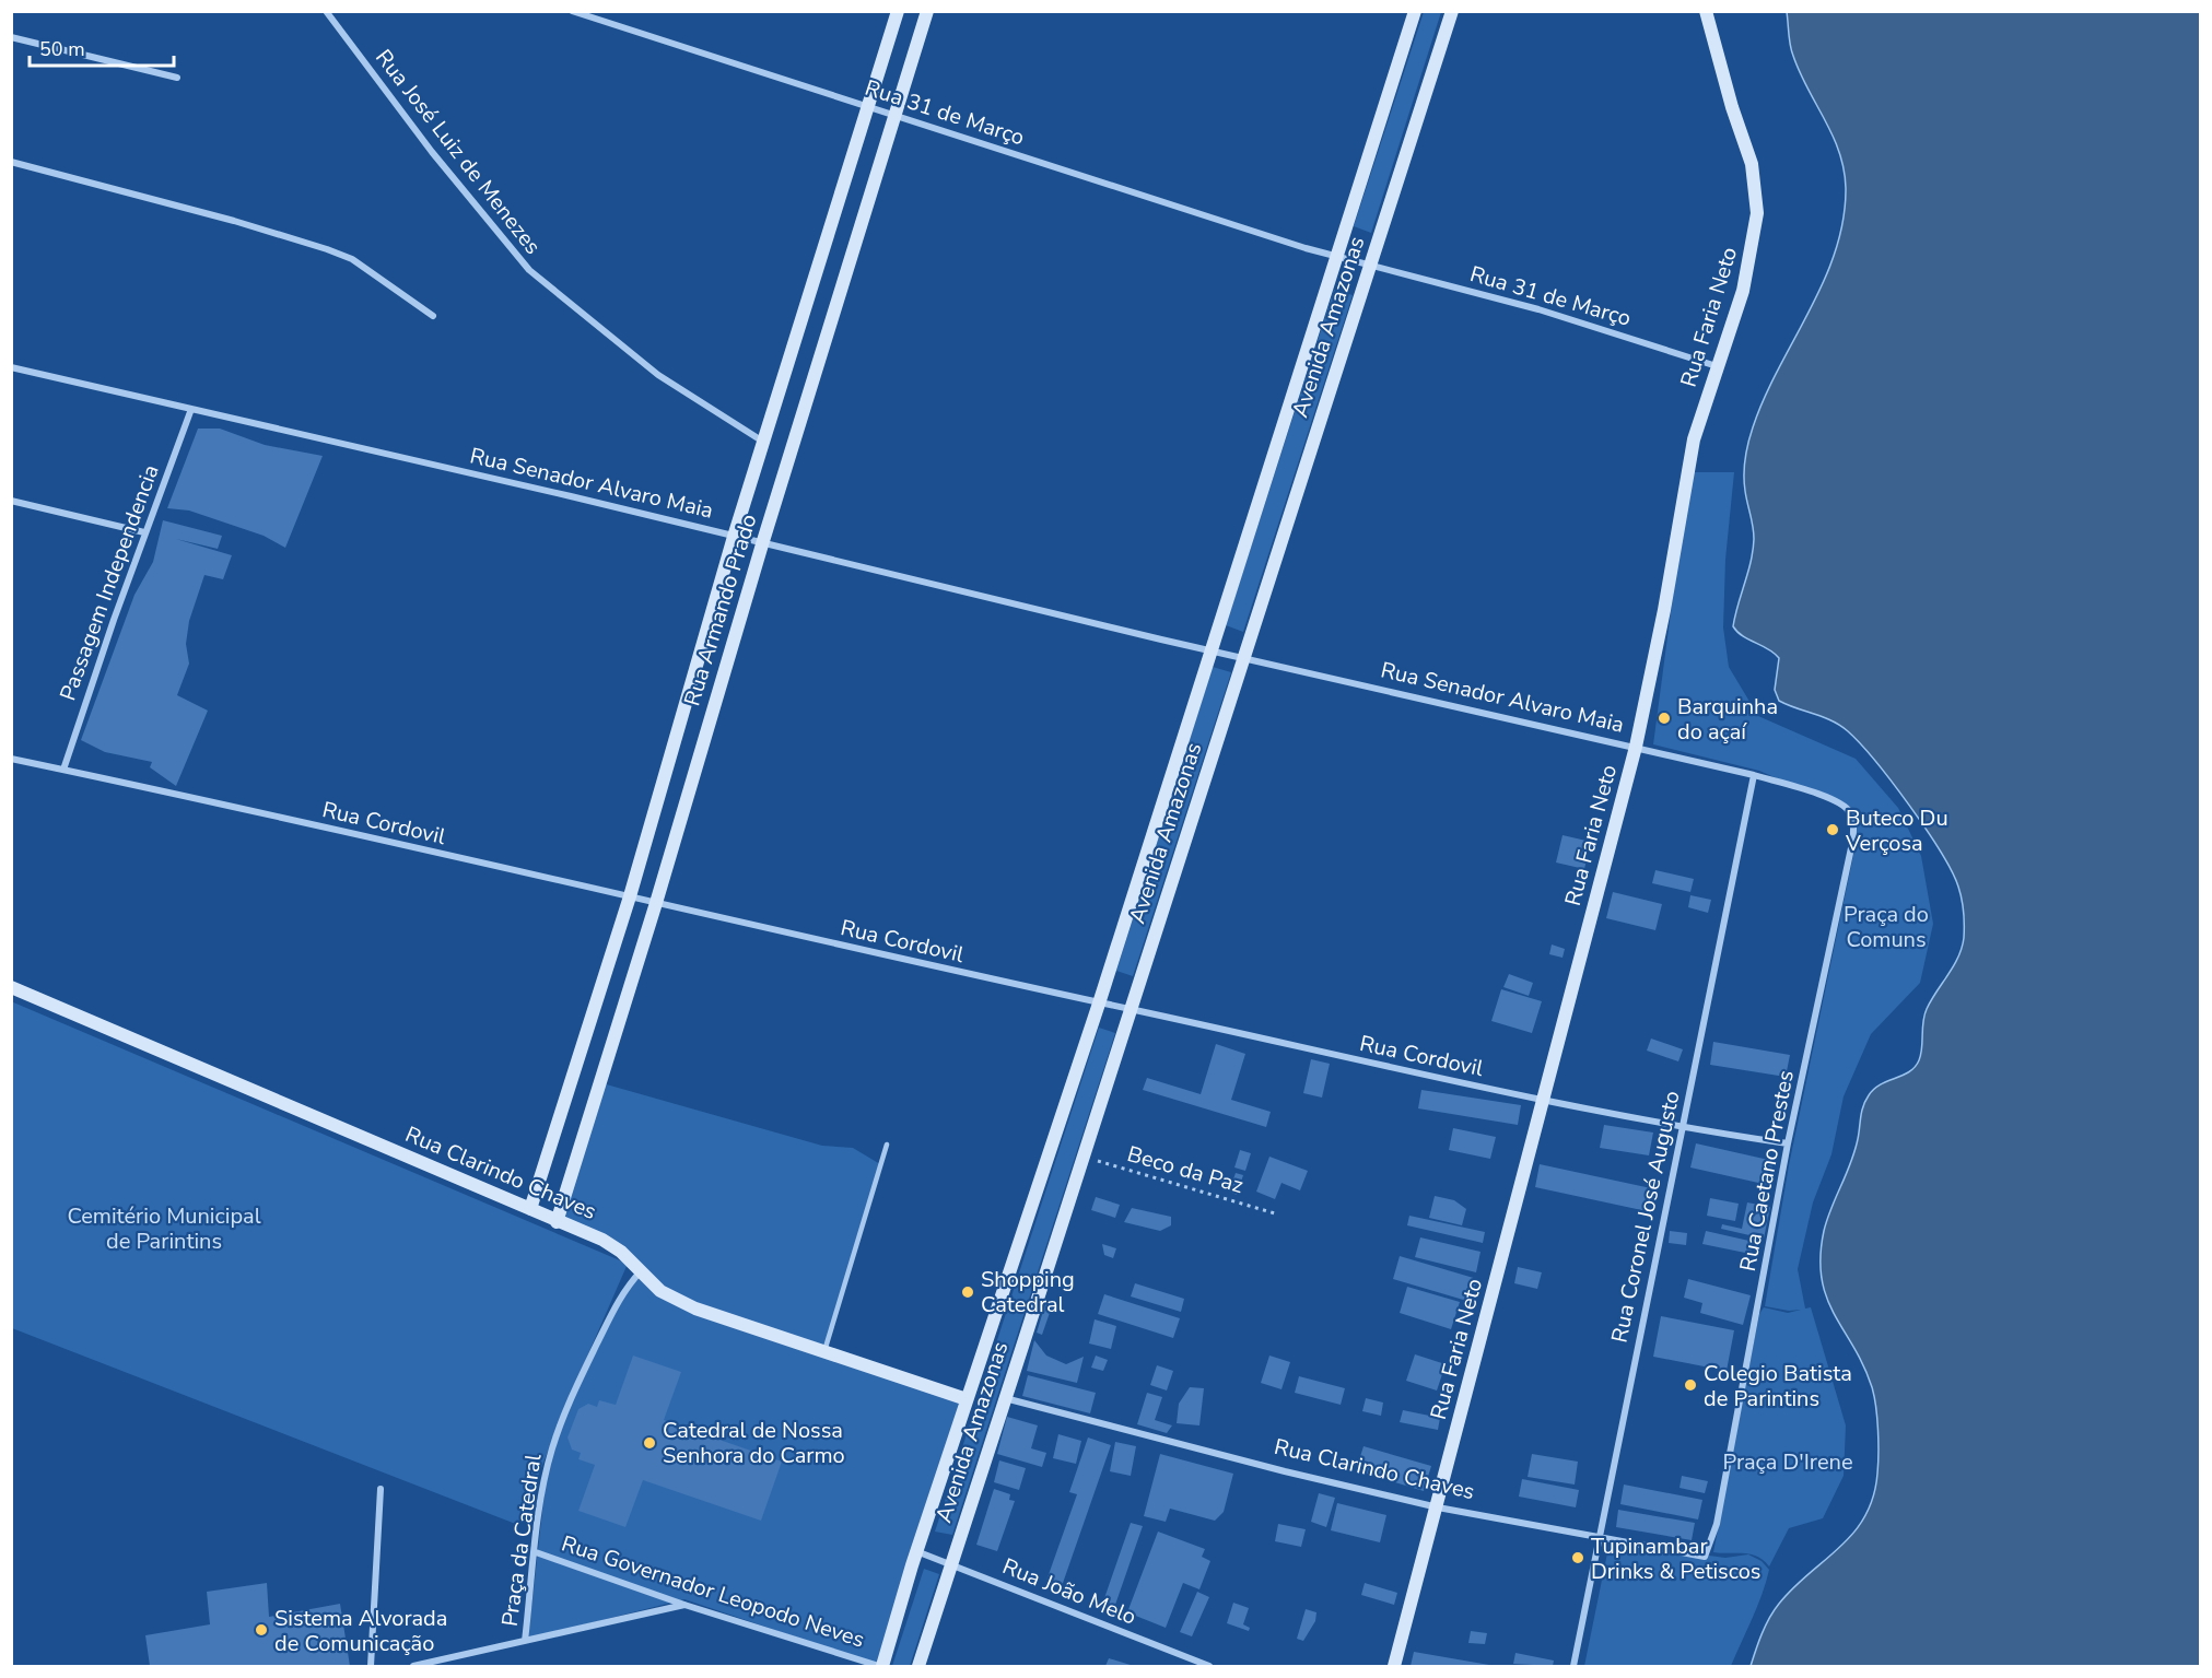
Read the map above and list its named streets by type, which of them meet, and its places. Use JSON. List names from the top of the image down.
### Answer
{
  "streets": {
    "street": [
      "Rua 31 de Março",
      "Rua José Luiz de Menezes",
      "Rua Faria Neto",
      "Avenida Amazonas",
      "Rua Senador Alvaro Maia",
      "Passagem Independencia",
      "Rua Armando Prado",
      "Rua Cordovil",
      "Rua Caetano Prestes",
      "Rua Clarindo Chaves",
      "Rua Coronel José Augusto",
      "Praça da Catedral",
      "Rua Governador Leopodo Neves",
      "Rua João Melo"
    ],
    "path": ["Beco da Paz"]
  },
  "crossings": [
    ["Rua 31 de Março", "Rua Faria Neto"],
    ["Rua 31 de Março", "Avenida Amazonas"],
    ["Rua 31 de Março", "Rua Armando Prado"],
    ["Rua José Luiz de Menezes", "Rua Armando Prado"],
    ["Rua Faria Neto", "Rua Senador Alvaro Maia"],
    ["Rua Faria Neto", "Rua Cordovil"],
    ["Rua Faria Neto", "Rua Clarindo Chaves"],
    ["Avenida Amazonas", "Rua Senador Alvaro Maia"],
    ["Avenida Amazonas", "Rua Cordovil"],
    ["Avenida Amazonas", "Beco da Paz"],
    ["Avenida Amazonas", "Rua Clarindo Chaves"],
    ["Avenida Amazonas", "Rua Governador Leopodo Neves"],
    ["Avenida Amazonas", "Rua João Melo"],
    ["Rua Senador Alvaro Maia", "Passagem Independencia"],
    ["Rua Senador Alvaro Maia", "Rua Armando Prado"],
    ["Rua Senador Alvaro Maia", "Rua Caetano Prestes"],
    ["Rua Senador Alvaro Maia", "Rua Coronel José Augusto"],
    ["Passagem Independencia", "Rua Cordovil"],
    ["Rua Armando Prado", "Rua Cordovil"],
    ["Rua Armando Prado", "Rua Clarindo Chaves"],
    ["Rua Cordovil", "Rua Caetano Prestes"],
    ["Rua Cordovil", "Rua Coronel José Augusto"],
    ["Rua Caetano Prestes", "Rua Clarindo Chaves"],
    ["Rua Clarindo Chaves", "Rua Coronel José Augusto"],
    ["Rua Clarindo Chaves", "Praça da Catedral"],
    ["Praça da Catedral", "Rua Governador Leopodo Neves"]
  ],
  "parks": ["Praça do Comuns", "Cemitério Municipal de Parintins", "Praça D'Irene"],
  "places": [
    "Barquinha do açaí",
    "Buteco Du Verçosa",
    "Shopping Catedral",
    "Colegio Batista de Parintins",
    "Catedral de Nossa Senhora do Carmo",
    "Tupinambar Drinks & Petiscos",
    "Sistema Alvorada de Comunicação"
  ],
  "scale_bar": "50 m"
}
